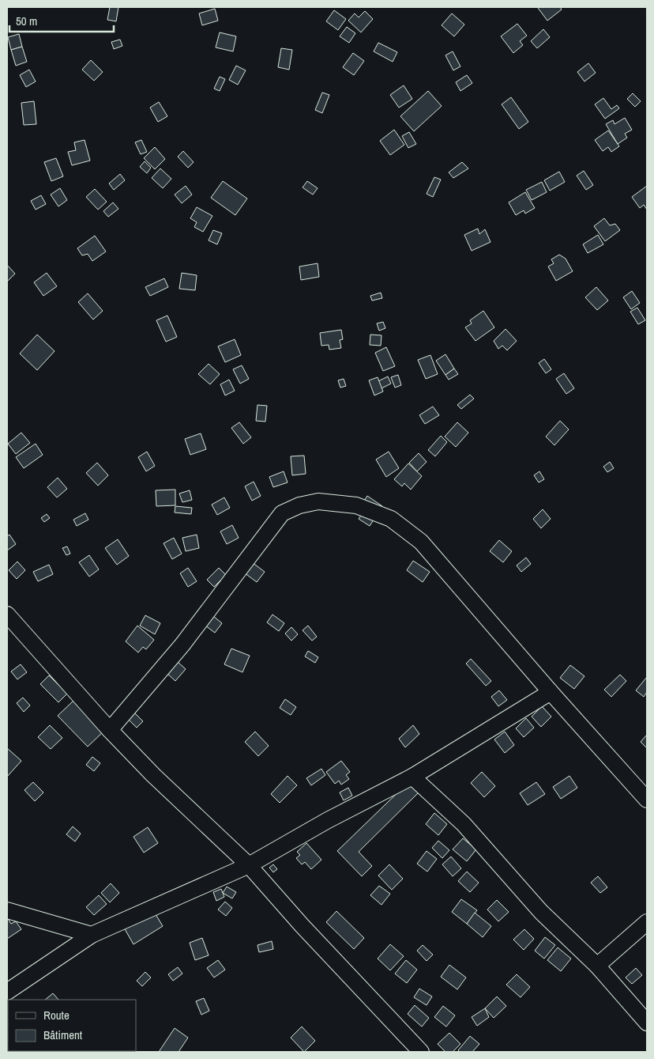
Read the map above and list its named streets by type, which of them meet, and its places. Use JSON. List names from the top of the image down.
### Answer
{
  "legend": ["Route", "Bâtiment"],
  "scale_bar": "50 m"
}
